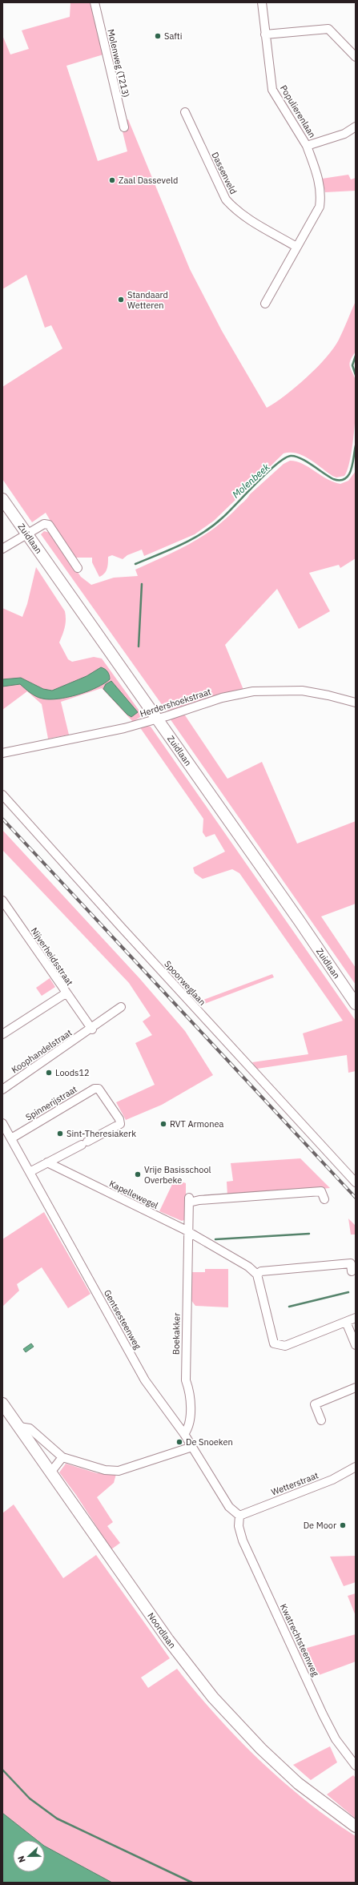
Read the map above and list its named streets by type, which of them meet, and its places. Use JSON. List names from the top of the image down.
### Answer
{
  "streets": {
    "main road": ["Zuidlaan", "Noordlaan"],
    "street": [
      "Molenweg (T213)",
      "Populierenlaan",
      "Dassenveld",
      "Herdershoekstraat",
      "Nijverheidsstraat",
      "Spoorweglaan",
      "Koophandelstraat",
      "Spinnerijstraat",
      "Kapellewegel",
      "Gentsesteenweg",
      "Boekakker",
      "Wetterstraat",
      "Kwatrechtsteenweg"
    ]
  },
  "crossings": [
    ["Zuidlaan", "Herdershoekstraat"],
    ["Spinnerijstraat", "Kapellewegel"],
    ["Spinnerijstraat", "Gentsesteenweg"],
    ["Kapellewegel", "Boekakker"],
    ["Gentsesteenweg", "Boekakker"],
    ["Gentsesteenweg", "Wetterstraat"],
    ["Gentsesteenweg", "Kwatrechtsteenweg"],
    ["Wetterstraat", "Kwatrechtsteenweg"]
  ],
  "water": ["Molenbeek"],
  "places": [
    "Safti",
    "Zaal Dasseveld",
    "Standaard Wetteren",
    "Loods12",
    "RVT Armonea",
    "Sint-Theresiakerk",
    "Vrije Basisschool Overbeke",
    "De Snoeken",
    "De Moor"
  ],
  "north": "left"
}
